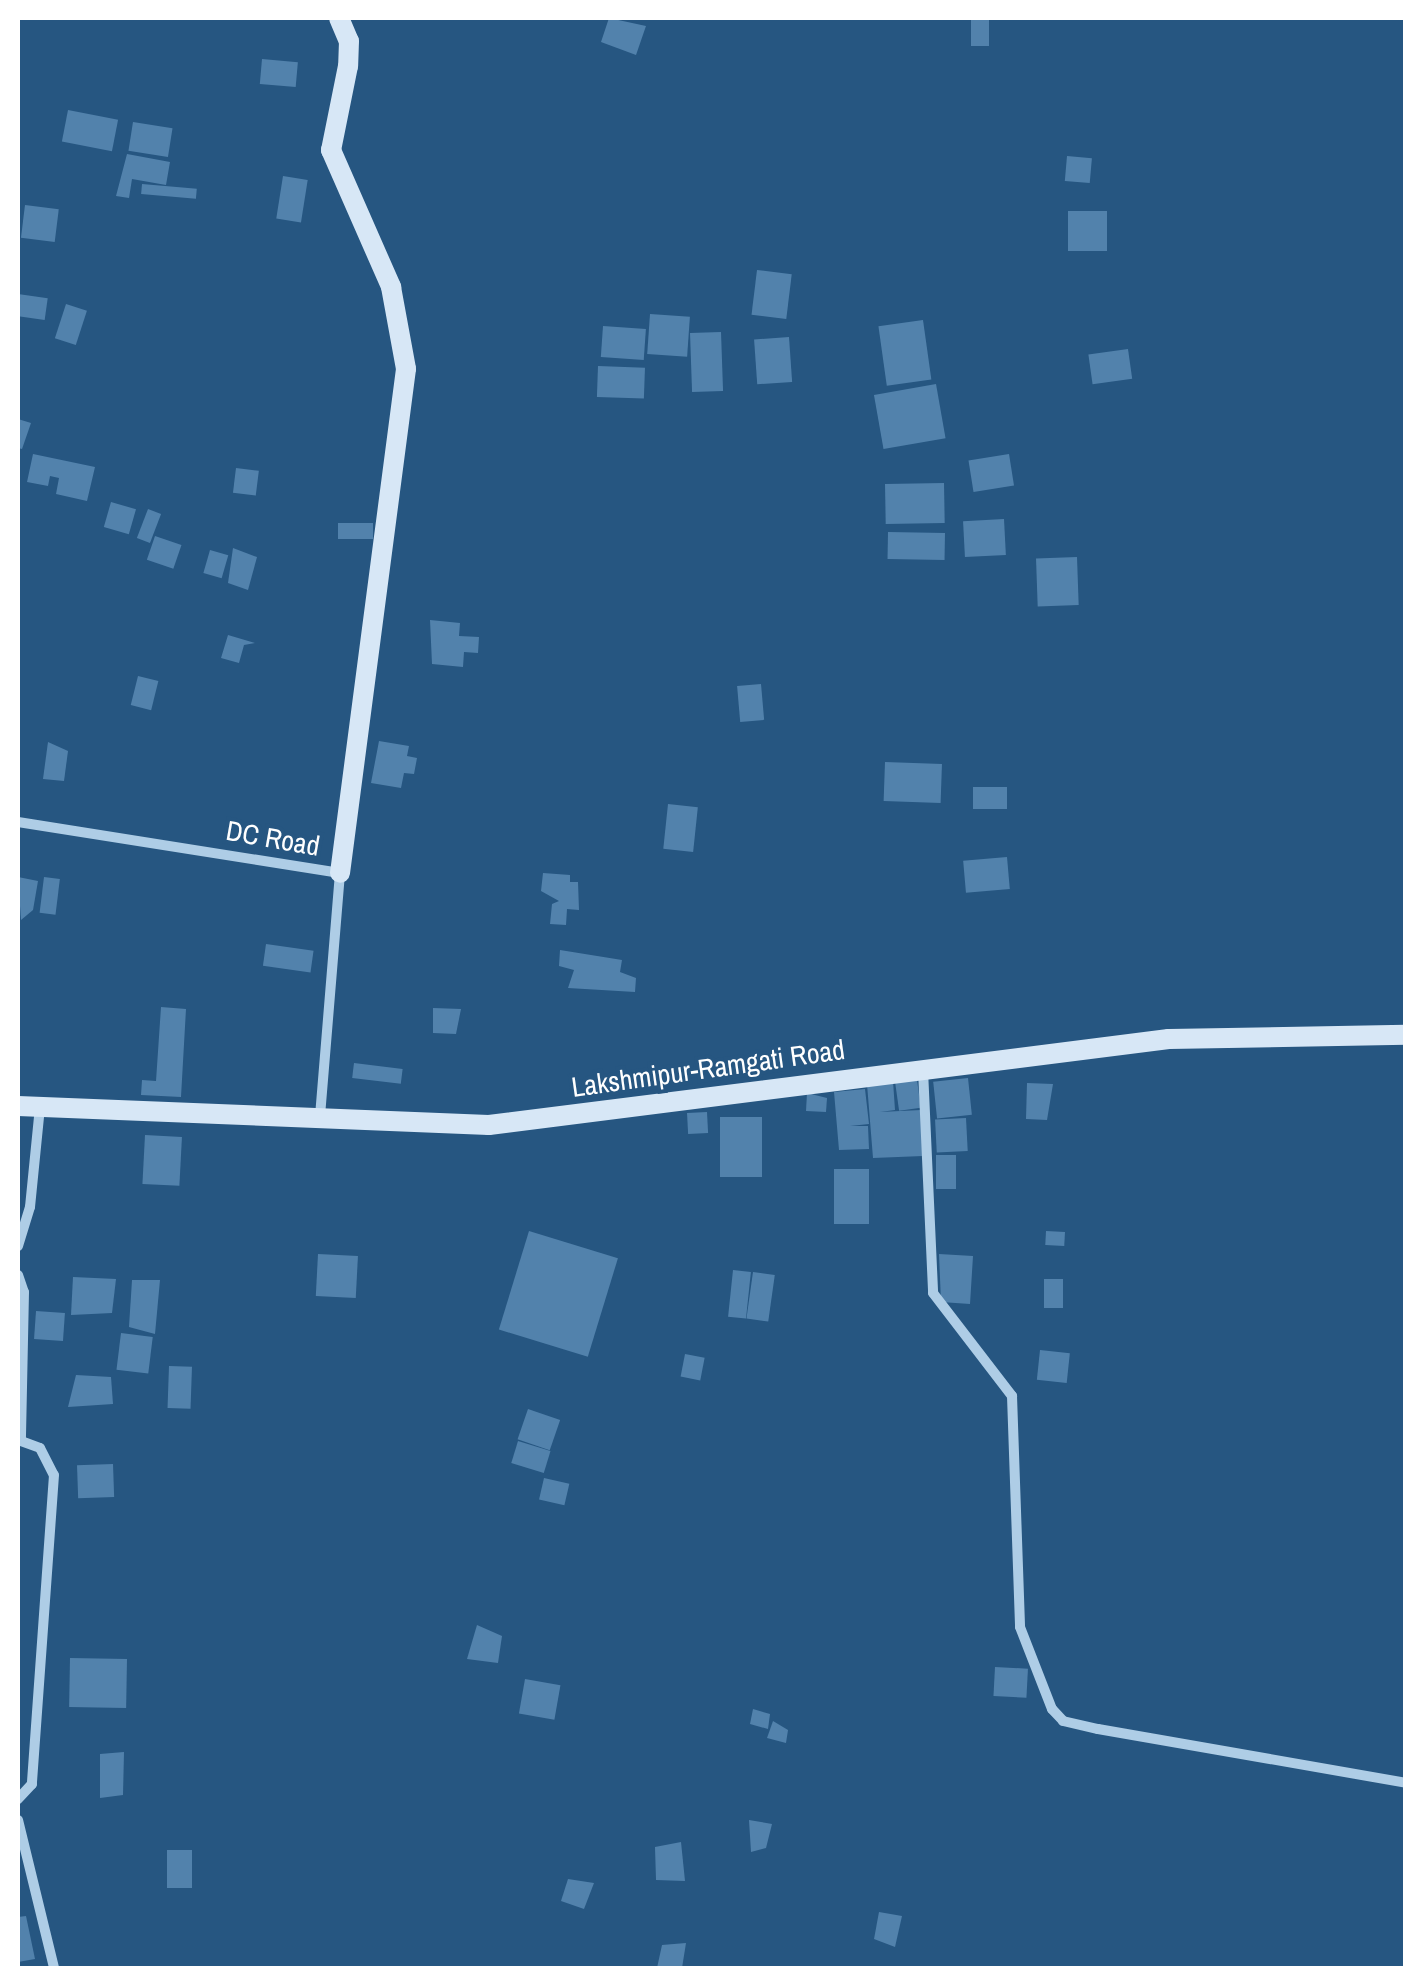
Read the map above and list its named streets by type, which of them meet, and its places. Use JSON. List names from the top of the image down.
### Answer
{
  "streets": {
    "main road": ["Lakshmipur-Ramgati Road"],
    "street": ["DC Road"]
  },
  "crossings": [
    ["DC Road", "Lakshmipur-Ramgati Road"]
  ]
}
